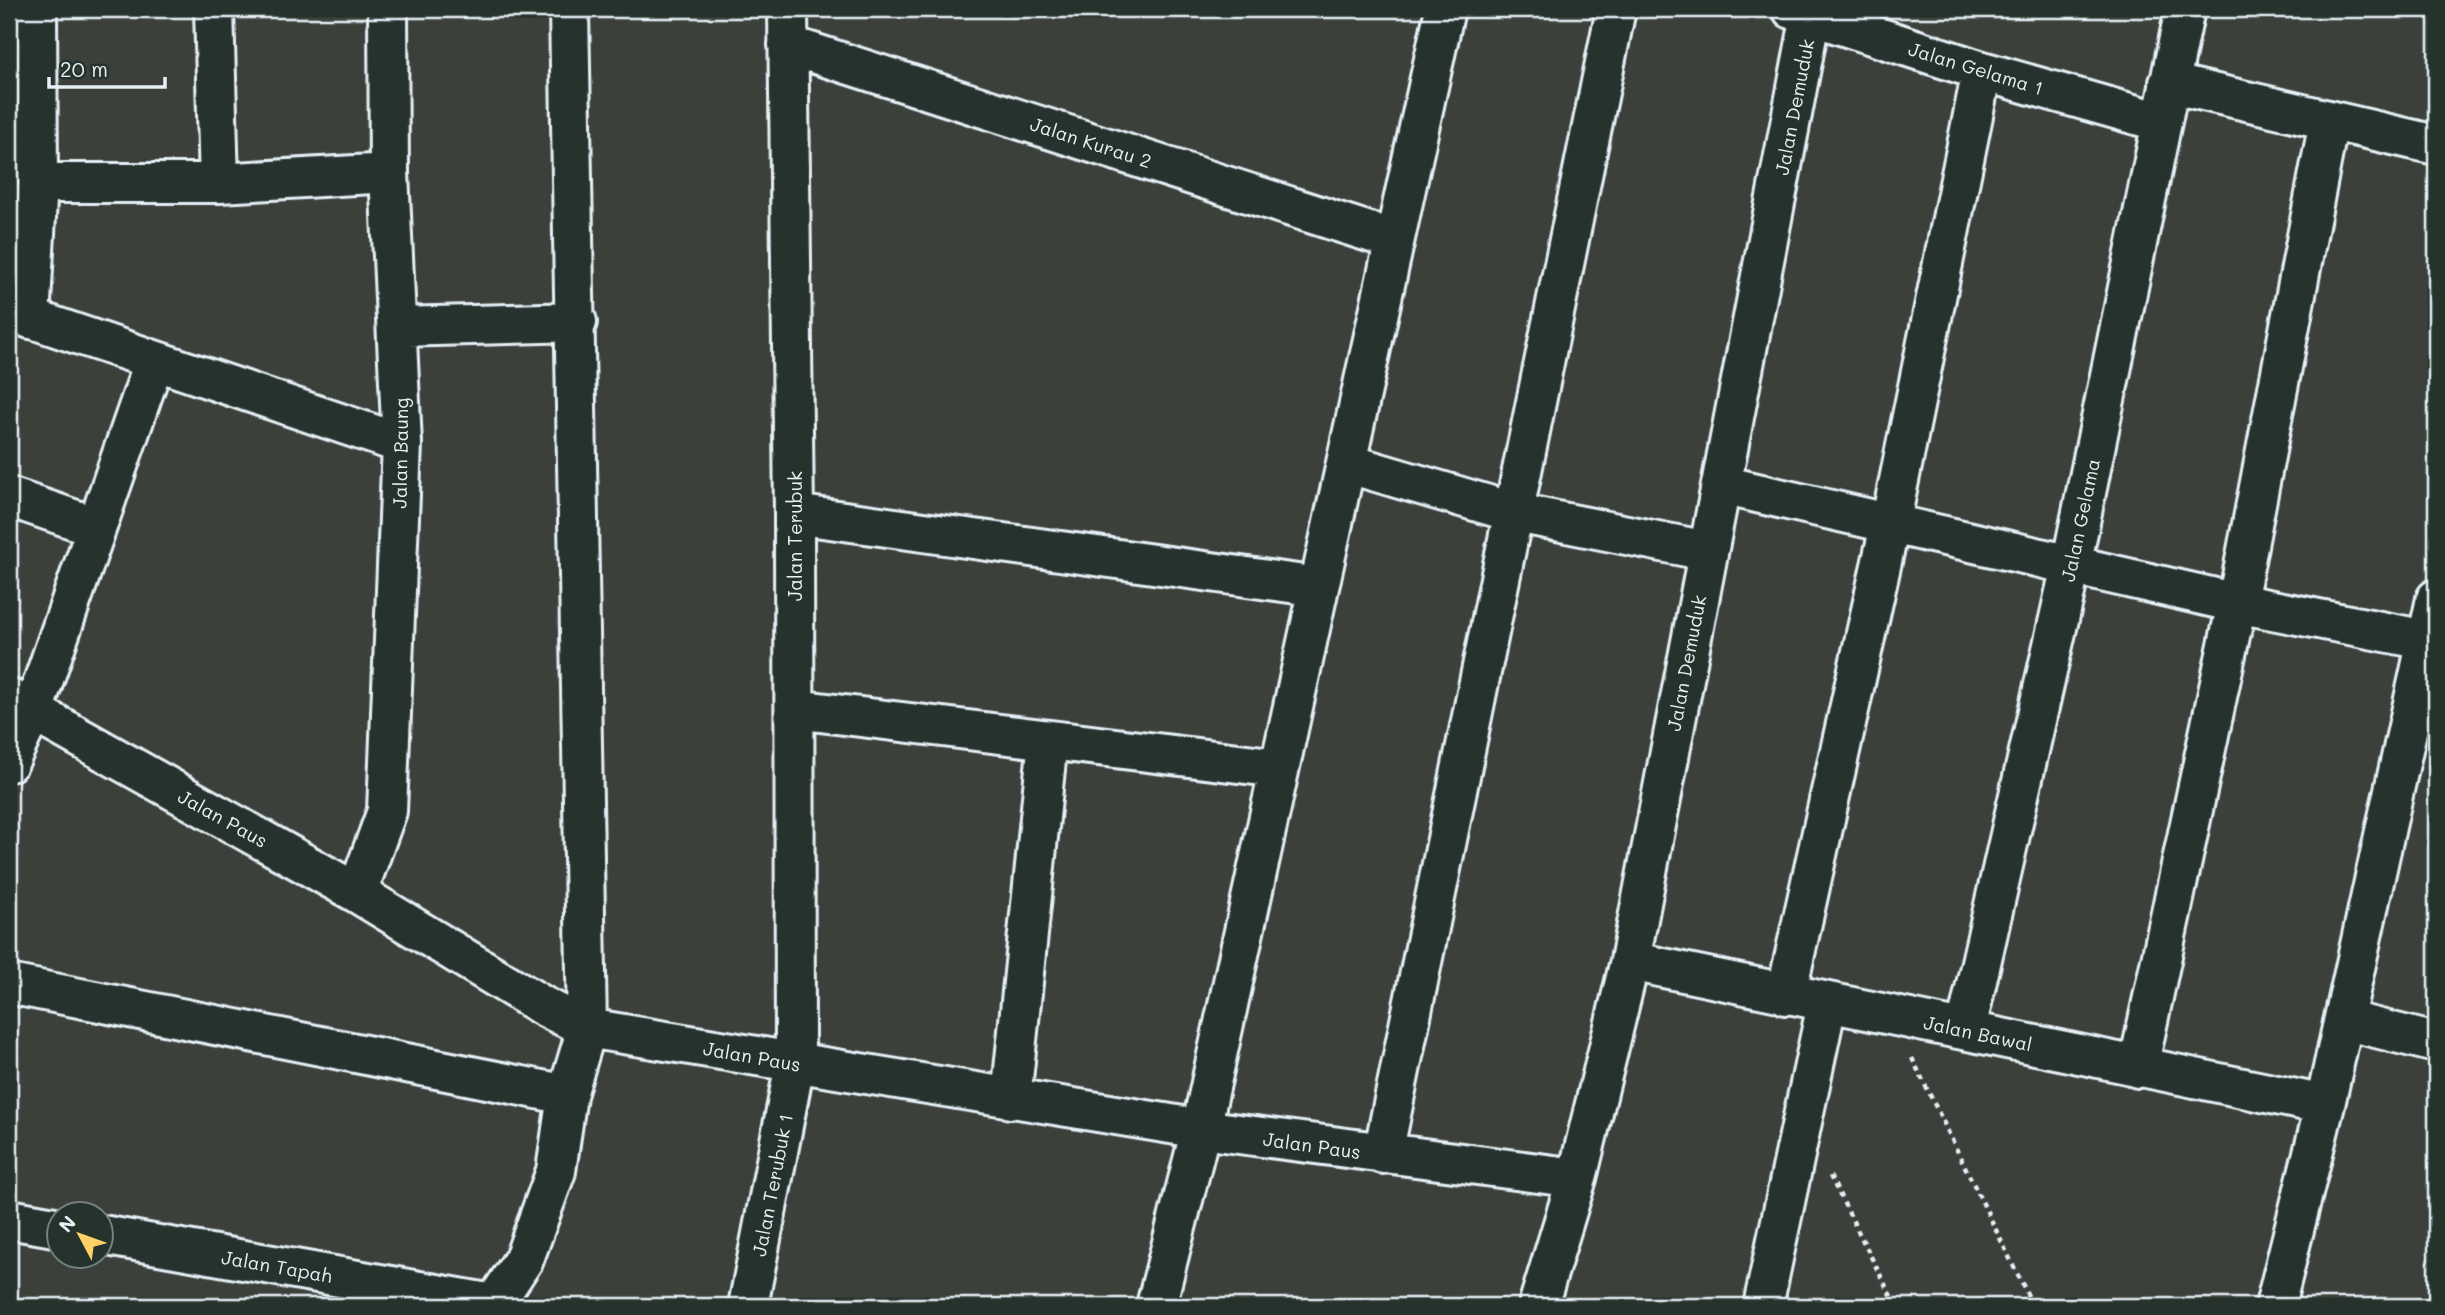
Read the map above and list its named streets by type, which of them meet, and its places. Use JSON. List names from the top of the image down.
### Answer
{
  "streets": {
    "street": [
      "Jalan Gelama 1",
      "Jalan Demuduk",
      "Jalan Kurau 2",
      "Jalan Baung",
      "Jalan Gelama",
      "Jalan Terubuk",
      "Jalan Paus",
      "Jalan Bawal",
      "Jalan Terubuk 1",
      "Jalan Tapah"
    ]
  },
  "crossings": [
    ["Jalan Gelama 1", "Jalan Demuduk"],
    ["Jalan Gelama 1", "Jalan Gelama"],
    ["Jalan Demuduk", "Jalan Paus"],
    ["Jalan Demuduk", "Jalan Bawal"],
    ["Jalan Kurau 2", "Jalan Terubuk"],
    ["Jalan Baung", "Jalan Paus"],
    ["Jalan Gelama", "Jalan Bawal"],
    ["Jalan Terubuk", "Jalan Paus"],
    ["Jalan Terubuk", "Jalan Terubuk 1"],
    ["Jalan Paus", "Jalan Terubuk 1"]
  ],
  "scale_bar": "20 m",
  "north": "top left"
}
